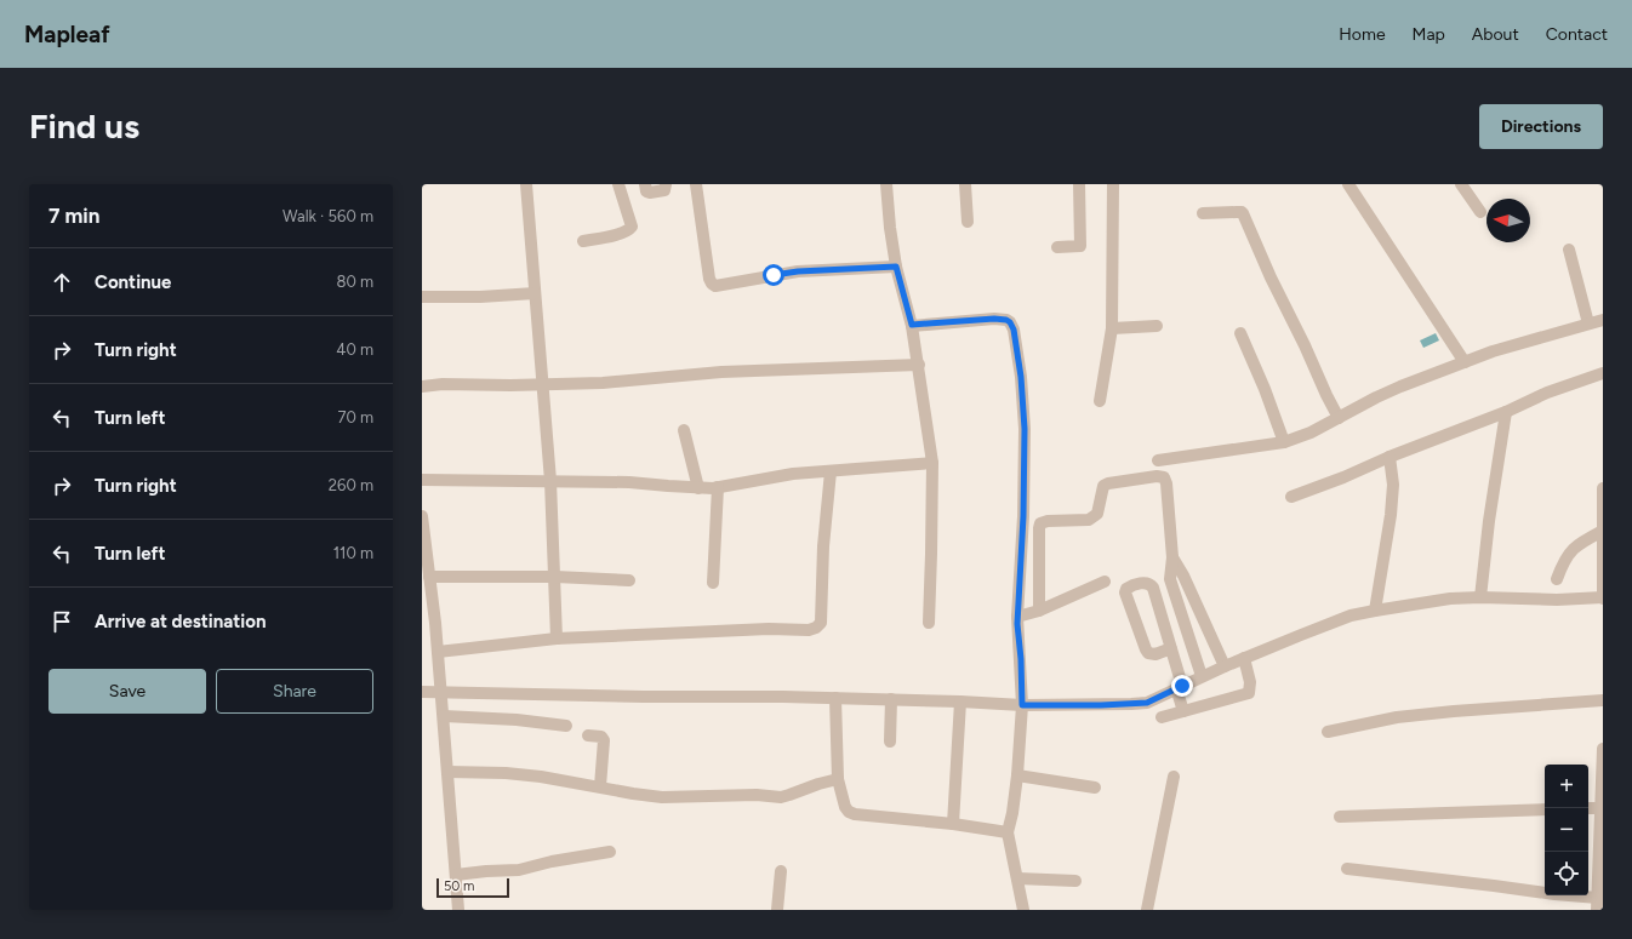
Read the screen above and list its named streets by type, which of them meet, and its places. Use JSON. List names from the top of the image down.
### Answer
{
  "scale_bar": "50 m",
  "north": "left",
  "page": {
    "header": "Mapleaf",
    "nav": [
      "Home",
      "Map",
      "About",
      "Contact"
    ],
    "buttons": [
      "Directions",
      ["Save", "Share"]
    ],
    "title": "Find us",
    "heading": ["7 min", "Walk · 560 m"],
    "list": [
      ["Continue", "80 m"],
      ["Turn right", "40 m"],
      ["Turn left", "70 m"],
      ["Turn right", "260 m"],
      ["Turn left", "110 m"],
      "Arrive at destination"
    ],
    "map_buttons": ["+", "−"],
    "scale": "50 m"
  }
}
